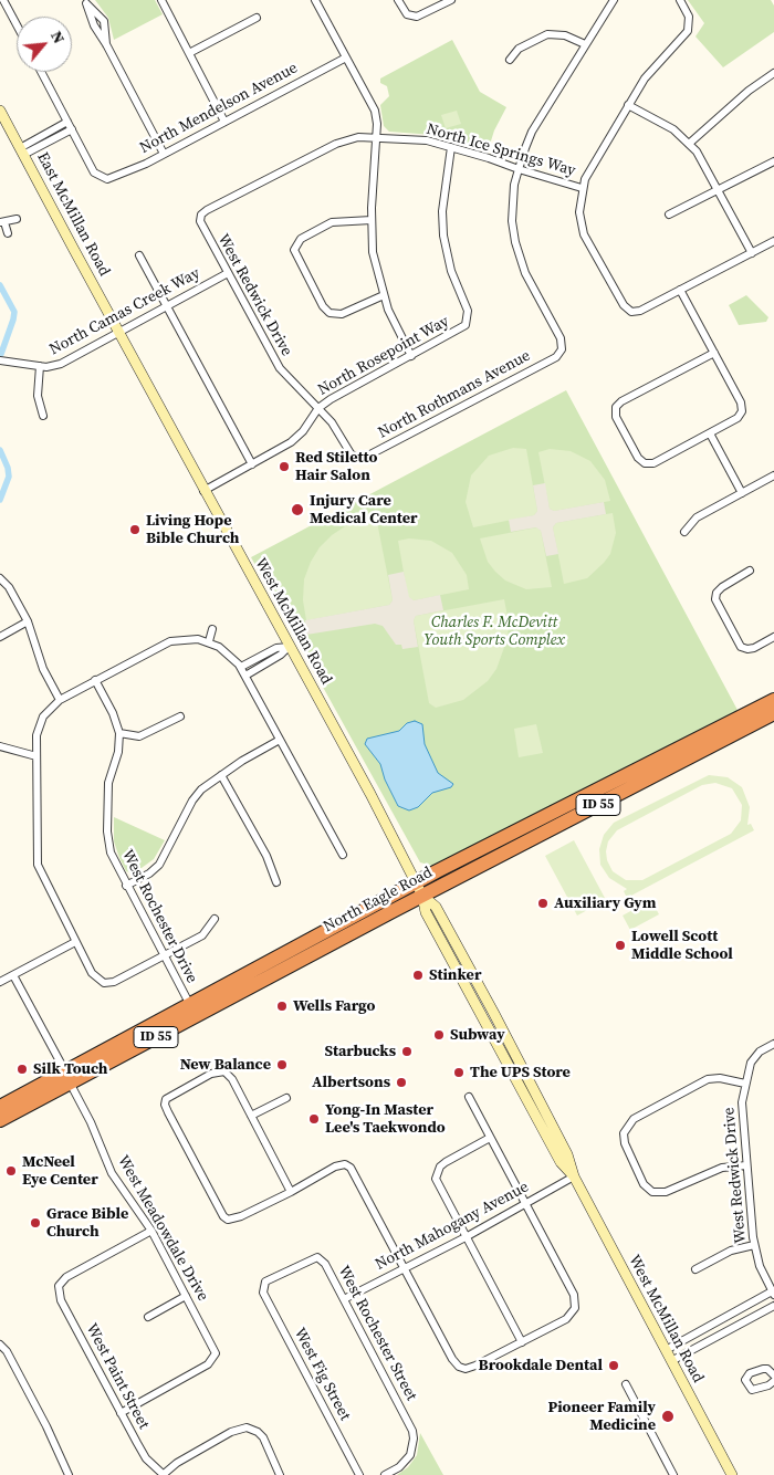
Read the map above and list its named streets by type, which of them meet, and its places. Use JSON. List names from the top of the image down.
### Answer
{
  "streets": {
    "highway": ["ID 55", "North Eagle Road"],
    "main road": ["East McMillan Road", "West McMillan Road"],
    "street": [
      "North Mendelson Avenue",
      "North Ice Springs Way",
      "West Redwick Drive",
      "North Camas Creek Way",
      "North Rosepoint Way",
      "North Rothmans Avenue",
      "West Rochester Drive",
      "North Mahogany Avenue",
      "West Meadowdale Drive",
      "West Rochester Street",
      "West Fig Street",
      "West Paint Street"
    ]
  },
  "crossings": [
    ["North Ice Springs Way", "West Redwick Drive"],
    ["North Ice Springs Way", "North Rosepoint Way"],
    ["North Ice Springs Way", "North Rothmans Avenue"],
    ["East McMillan Road", "North Camas Creek Way"],
    ["East McMillan Road", "West McMillan Road"],
    ["West Redwick Drive", "North Camas Creek Way"],
    ["West Redwick Drive", "North Rosepoint Way"],
    ["West Redwick Drive", "North Rothmans Avenue"],
    ["North Camas Creek Way", "West McMillan Road"],
    ["North Rosepoint Way", "West McMillan Road"],
    ["West McMillan Road", "North Eagle Road"],
    ["West McMillan Road", "North Mahogany Avenue"],
    ["North Eagle Road", "West Rochester Drive"],
    ["North Eagle Road", "West Meadowdale Drive"],
    ["North Mahogany Avenue", "West Rochester Street"],
    ["West Meadowdale Drive", "West Paint Street"],
    ["West Rochester Street", "West Fig Street"]
  ],
  "parks": ["Charles F. McDevitt Youth Sports Complex"],
  "places": [
    "Red Stiletto Hair Salon",
    "Injury Care Medical Center",
    "Living Hope Bible Church",
    "Auxiliary Gym",
    "Lowell Scott Middle School",
    "Stinker",
    "Wells Fargo",
    "Subway",
    "Starbucks",
    "New Balance",
    "Silk Touch",
    "The UPS Store",
    "Albertsons",
    "Yong-In Master Lee's Taekwondo",
    "McNeel Eye Center",
    "Grace Bible Church",
    "Brookdale Dental",
    "Pioneer Family Medicine"
  ],
  "north": "top right"
}
